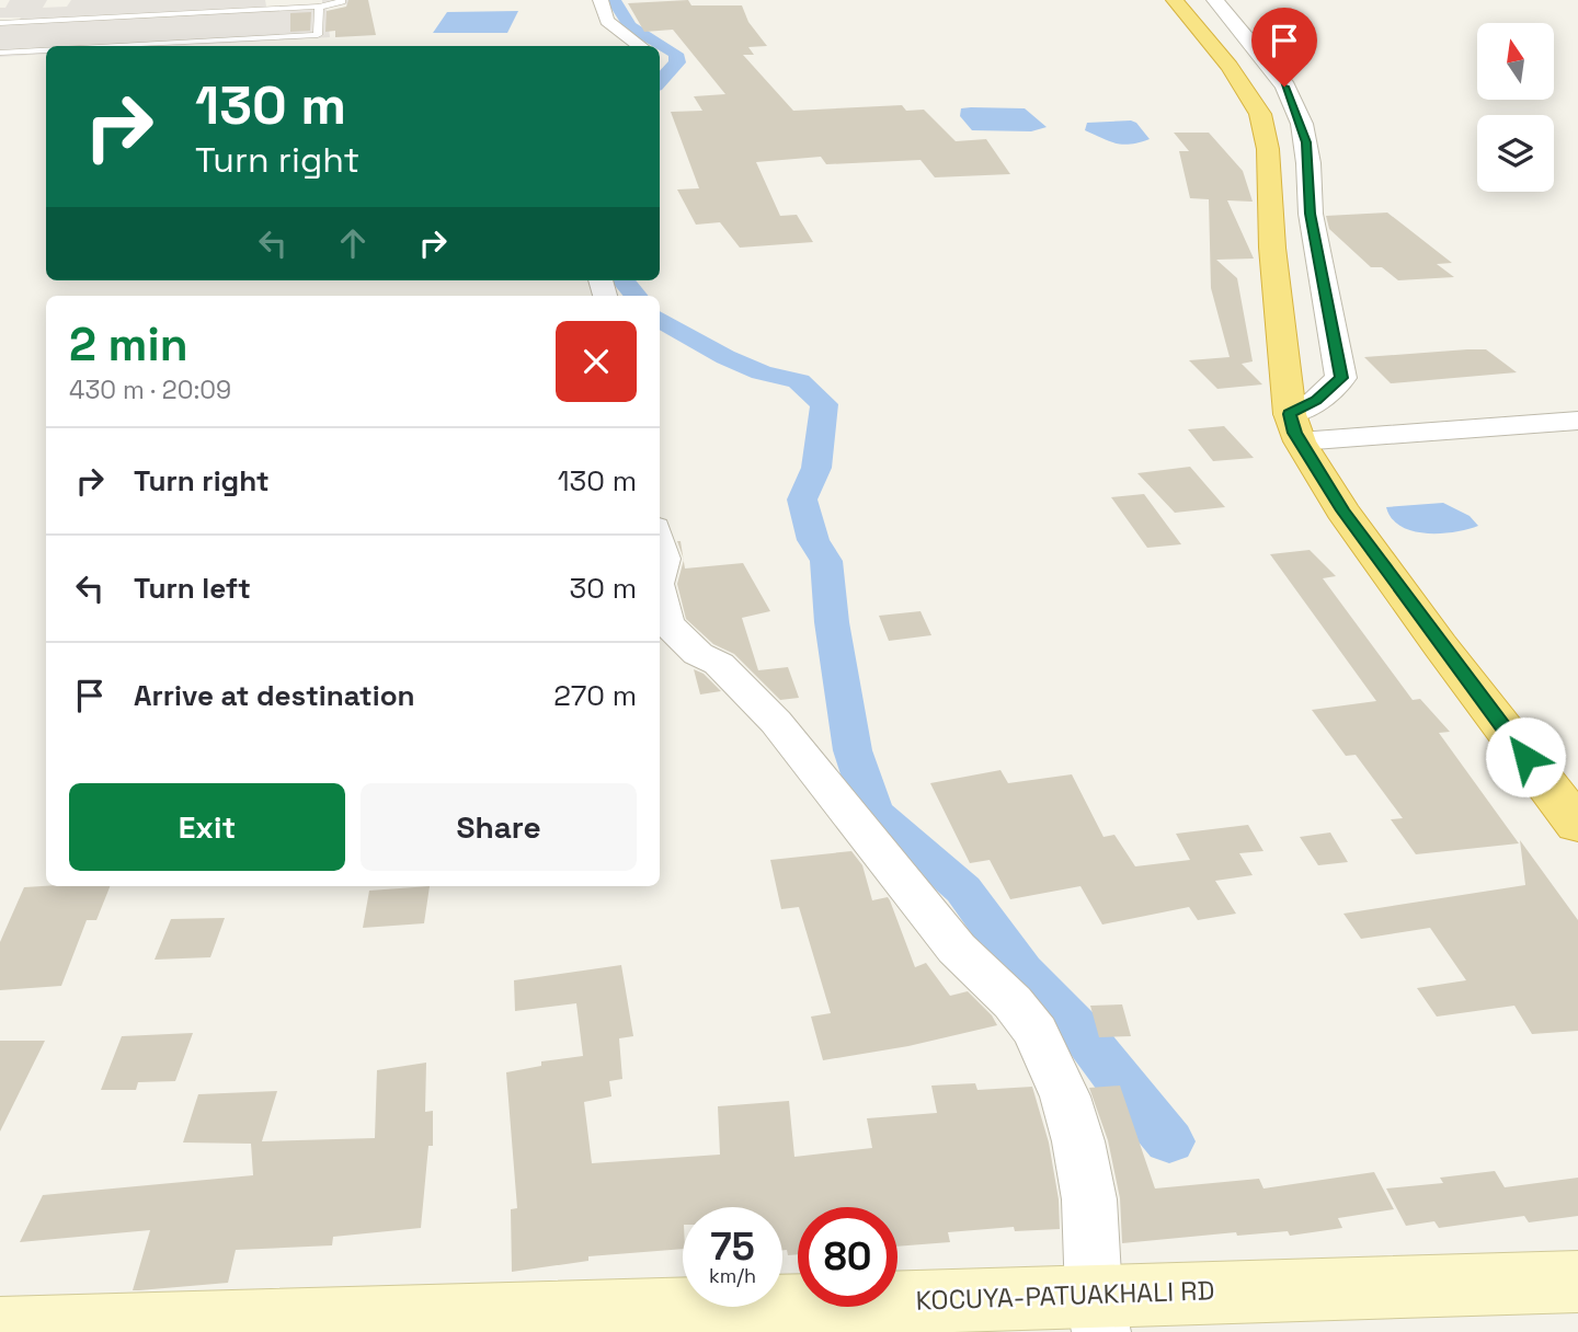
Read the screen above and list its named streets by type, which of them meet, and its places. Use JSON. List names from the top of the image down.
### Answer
{
  "streets": {
    "main road": ["KOCUYA-PATUAKHALI RD"]
  },
  "north": "top",
  "page": {
    "turn": ["130 m", "Turn right"],
    "heading": ["2 min", "430 m · 20:09"],
    "list": [
      {
        "name": "Turn right",
        "value": "130 m"
      },
      {
        "name": "Turn left",
        "value": "30 m"
      },
      {
        "name": "Arrive at destination",
        "value": "270 m"
      }
    ],
    "buttons": ["Exit", "Share"],
    "speed": "75 km/h",
    "limit": "80"
  }
}
